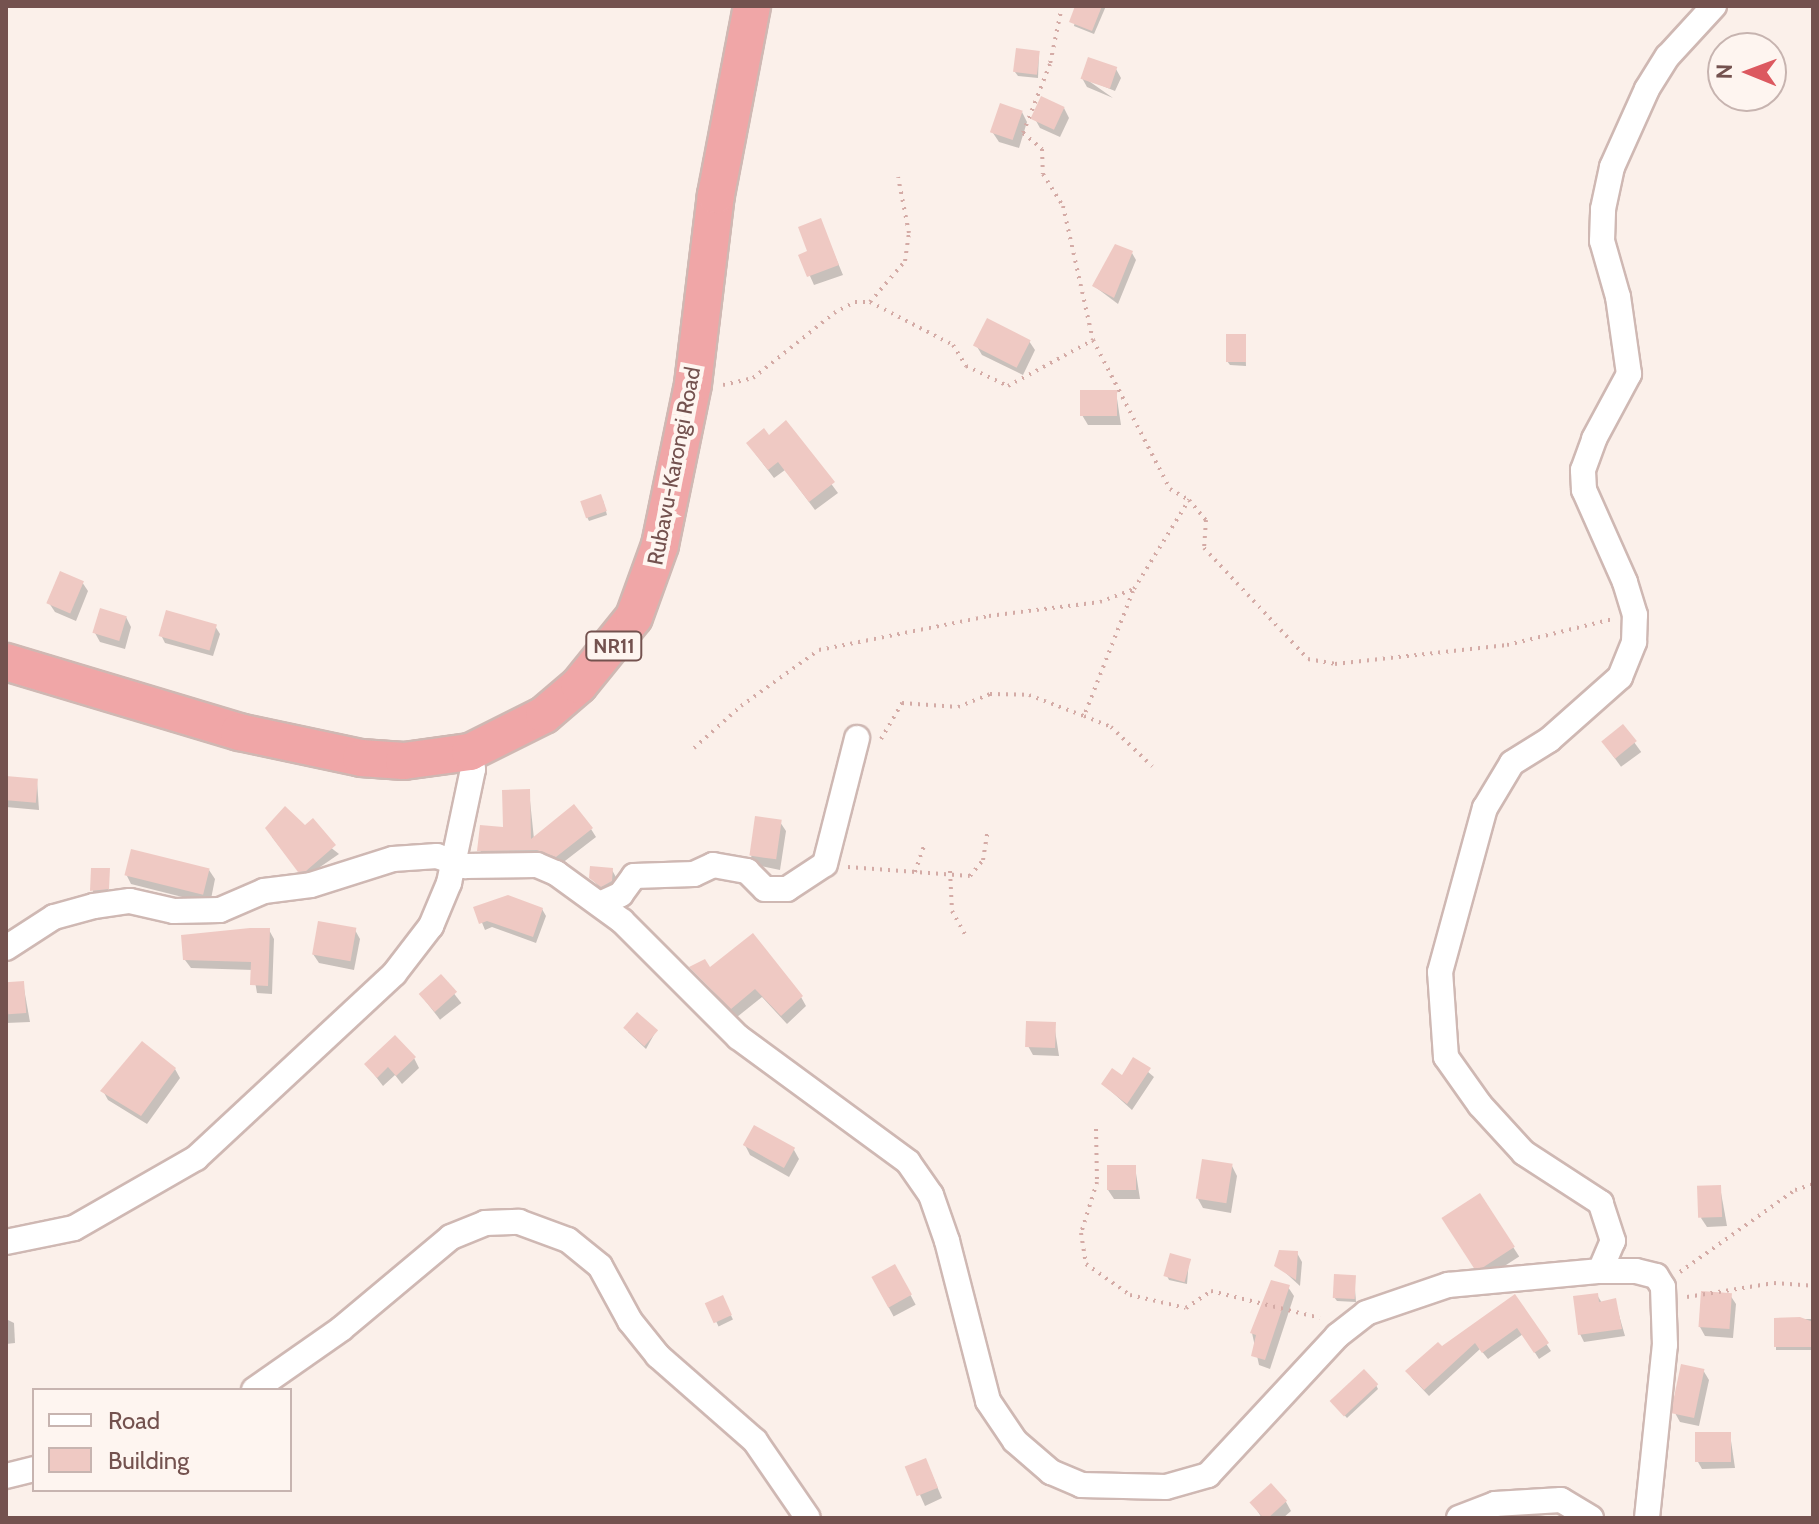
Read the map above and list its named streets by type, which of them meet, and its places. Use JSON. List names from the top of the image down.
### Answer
{
  "streets": {
    "highway": ["Rubavu-Karongi Road", "NR11"]
  },
  "legend": ["Road", "Building"],
  "north": "left"
}
